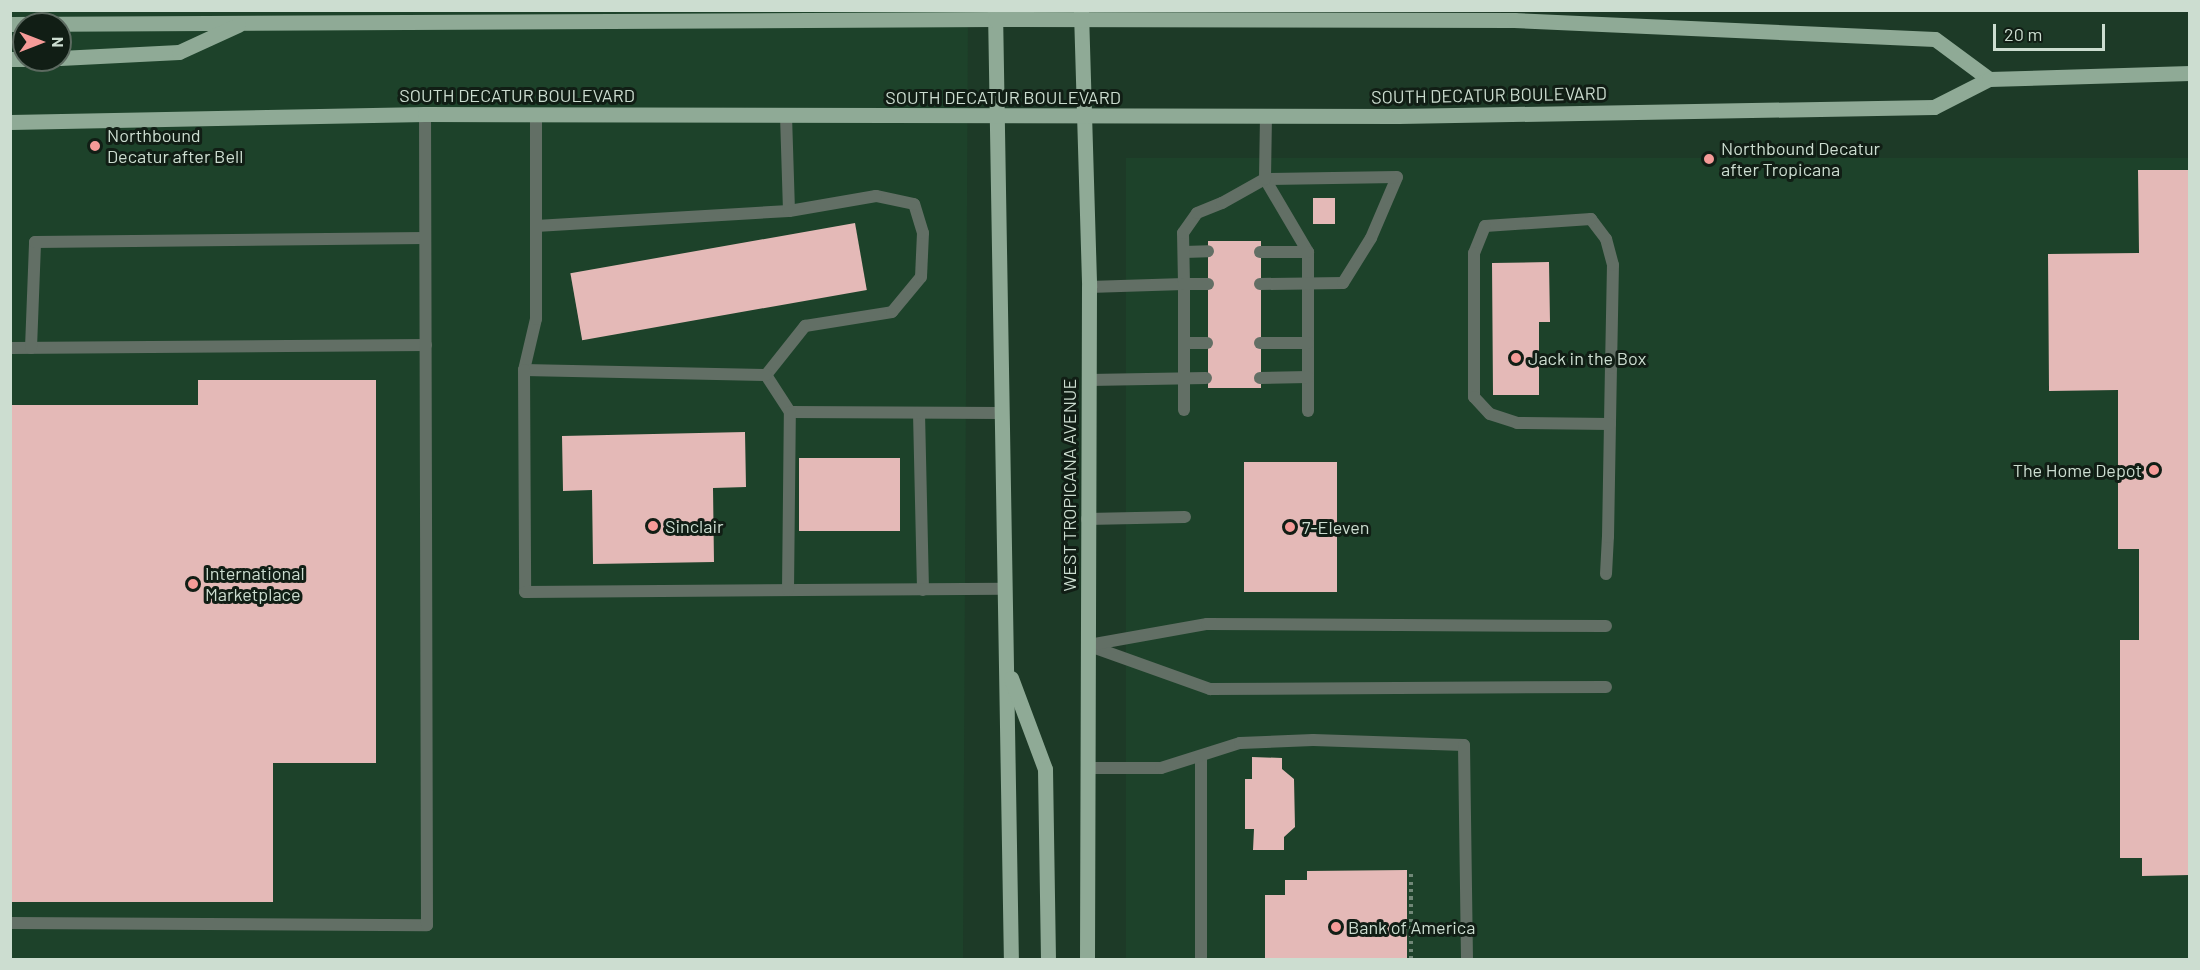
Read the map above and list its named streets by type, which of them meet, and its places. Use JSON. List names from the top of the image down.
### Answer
{
  "streets": {
    "main road": ["SOUTH DECATUR BOULEVARD", "WEST TROPICANA AVENUE"]
  },
  "crossings": [
    ["SOUTH DECATUR BOULEVARD", "WEST TROPICANA AVENUE"]
  ],
  "places": [
    "Northbound Decatur after Bell",
    "Northbound Decatur after Tropicana",
    "Jack in the Box",
    "The Home Depot",
    "Sinclair",
    "7-Eleven",
    "International Marketplace",
    "Bank of America"
  ],
  "scale_bar": "20 m",
  "north": "right"
}
